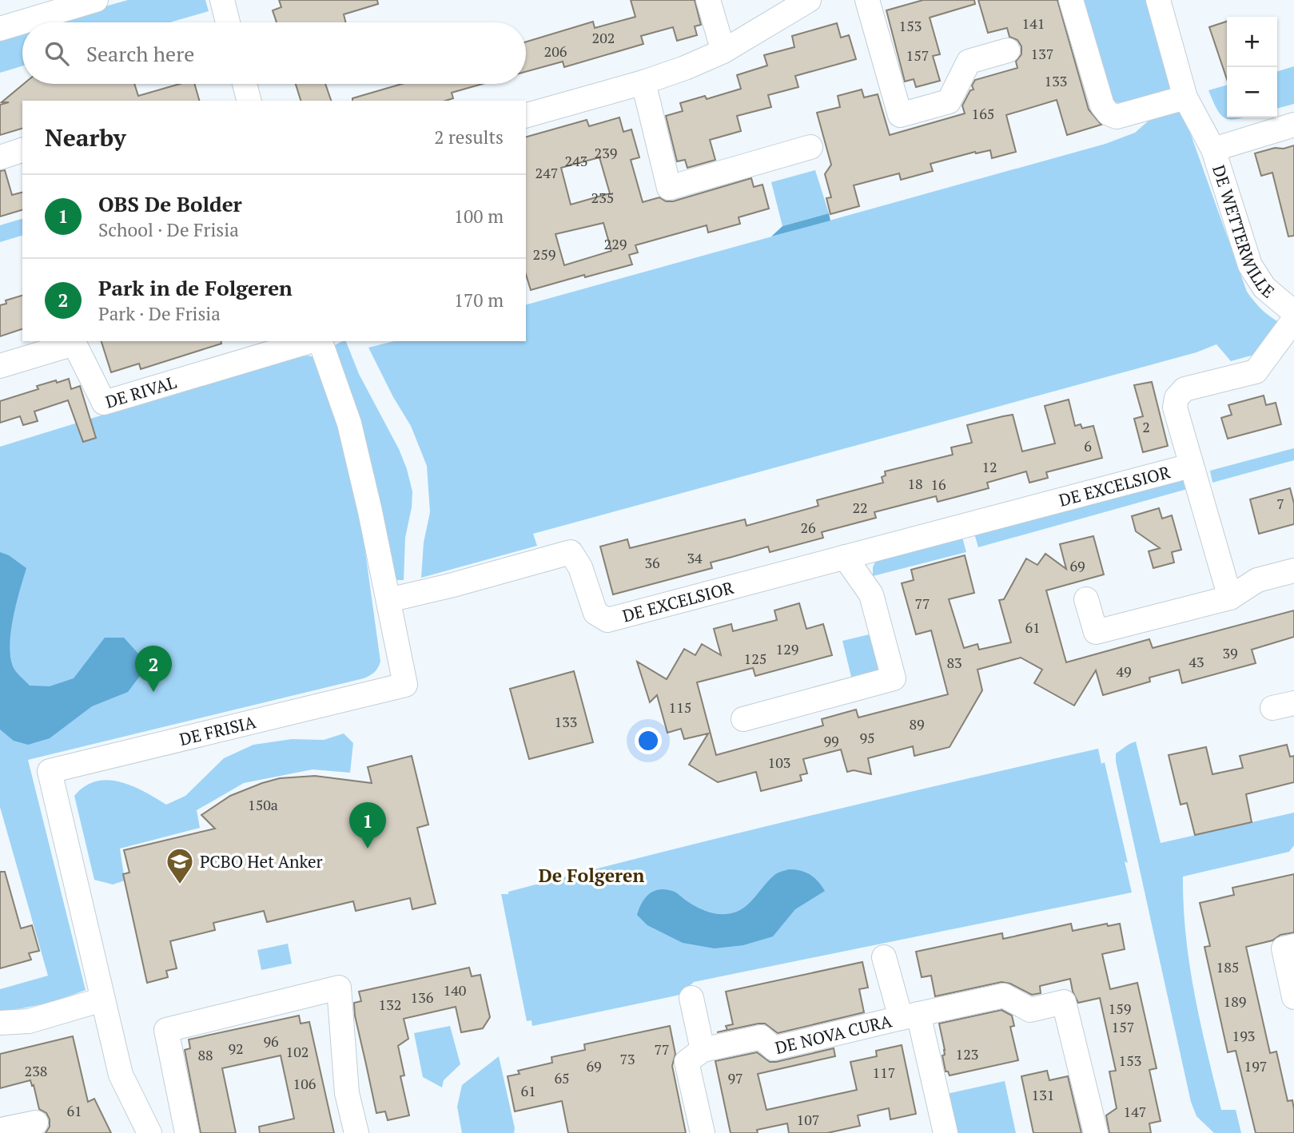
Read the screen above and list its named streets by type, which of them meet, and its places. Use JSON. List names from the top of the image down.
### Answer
{
  "streets": {
    "street": [
      "DE WETTERWILLE",
      "DE RIVAL",
      "DE EXCELSIOR",
      "DE FRISIA",
      "DE NOVA CURA"
    ]
  },
  "crossings": [
    ["DE WETTERWILLE", "DE EXCELSIOR"],
    ["DE EXCELSIOR", "DE FRISIA"]
  ],
  "districts": ["De Folgeren"],
  "places": {
    "school or university": ["PCBO Het Anker"]
  },
  "house_numbers": [
    "141",
    "153",
    "202",
    "206",
    "137",
    "157",
    "133",
    "165",
    "239",
    "243",
    "247",
    "235",
    "229",
    "259",
    "2",
    "6",
    "12",
    "18",
    "16",
    "7",
    "22",
    "26",
    "34",
    "36",
    "69",
    "77",
    "61",
    "129",
    "39",
    "125",
    "43",
    "83",
    "49",
    "115",
    "133",
    "89",
    "95",
    "99",
    "103",
    "150a",
    "185",
    "140",
    "136",
    "189",
    "132",
    "159",
    "157",
    "193",
    "96",
    "92",
    "77",
    "102",
    "123",
    "88",
    "73",
    "153",
    "69",
    "197",
    "238",
    "117",
    "65",
    "97",
    "106",
    "61",
    "131",
    "61",
    "147",
    "107"
  ],
  "page": {
    "map_buttons": ["+", "−"],
    "search": "Search here",
    "heading": ["Nearby", "2 results"],
    "list": [
      {
        "mark": "1",
        "name": "OBS De Bolder",
        "note": "School · De Frisia",
        "value": "100 m"
      },
      {
        "mark": "2",
        "name": "Park in de Folgeren",
        "note": "Park · De Frisia",
        "value": "170 m"
      }
    ],
    "pins": ["2", "1"]
  }
}
